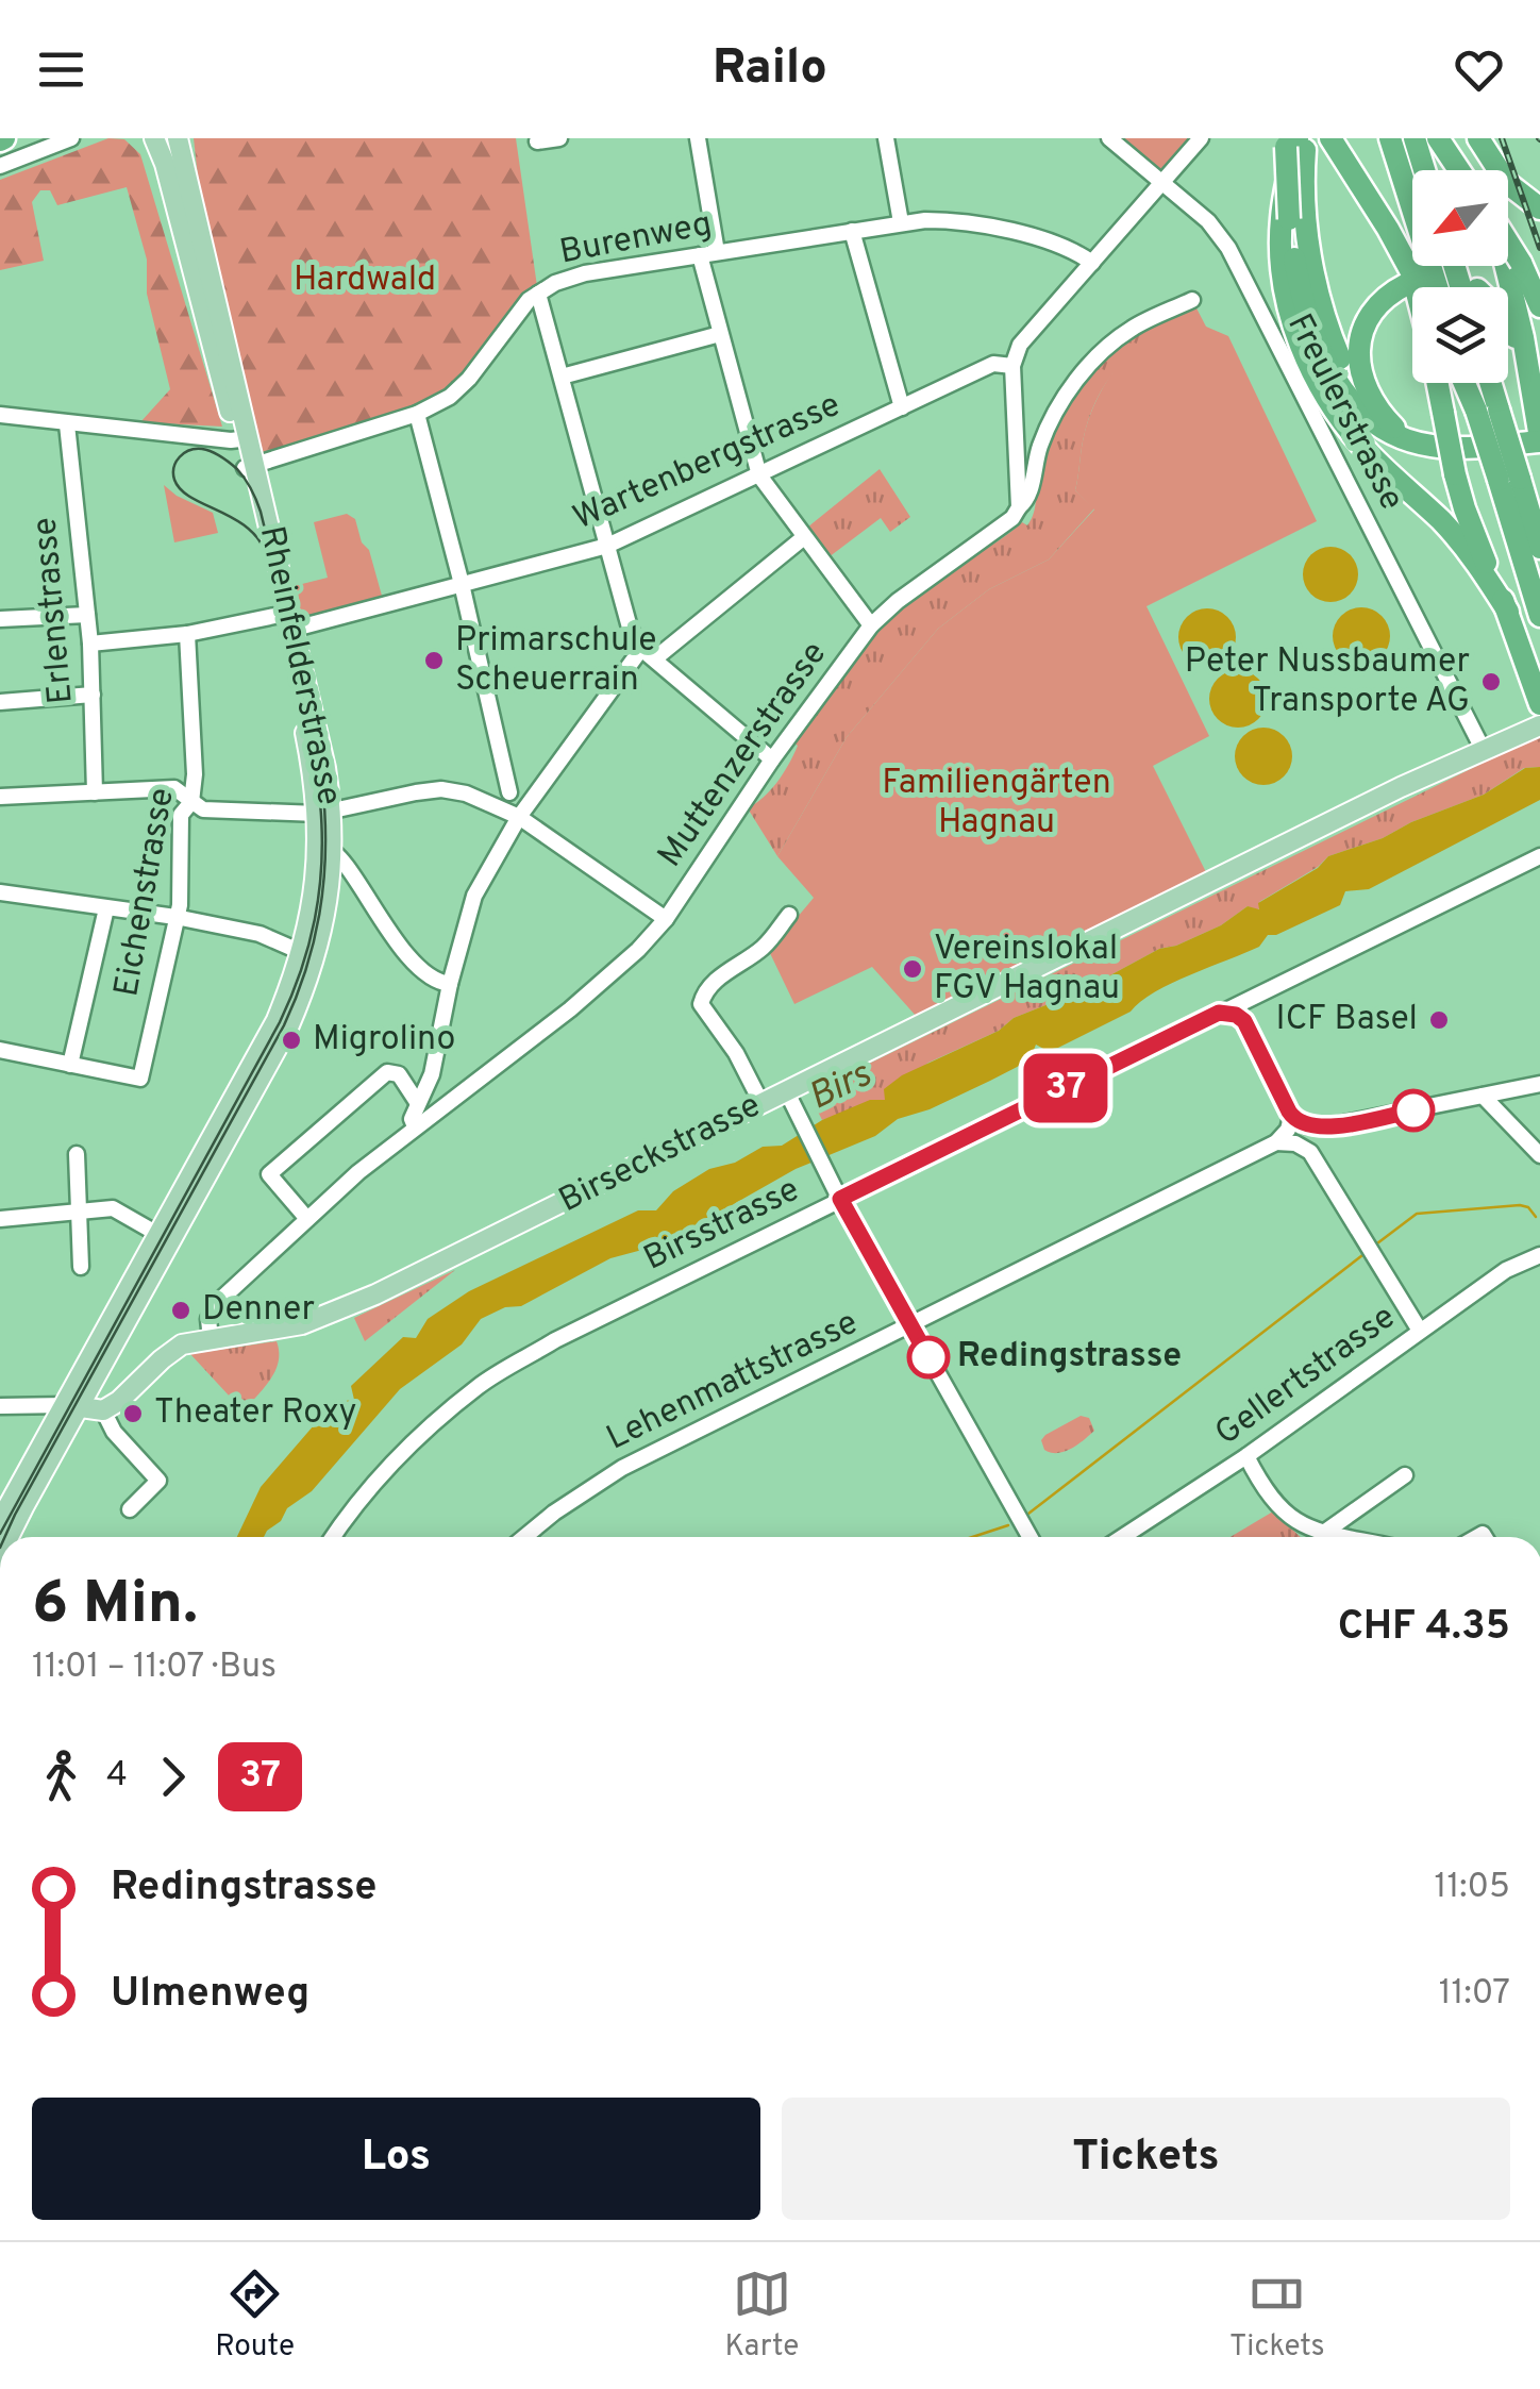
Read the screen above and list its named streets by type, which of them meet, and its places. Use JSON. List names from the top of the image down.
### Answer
{
  "streets": {
    "main road": ["Rheinfelderstrasse", "Birseckstrasse"],
    "street": [
      "Burenweg",
      "Freulerstrasse",
      "Wartenbergstrasse",
      "Erlenstrasse",
      "Muttenzerstrasse",
      "Eichenstrasse",
      "Birsstrasse",
      "Gellertstrasse",
      "Lehenmattstrasse"
    ]
  },
  "crossings": [
    ["Burenweg", "Rheinfelderstrasse"],
    ["Freulerstrasse", "Birseckstrasse"],
    ["Wartenbergstrasse", "Erlenstrasse"],
    ["Wartenbergstrasse", "Rheinfelderstrasse"],
    ["Wartenbergstrasse", "Eichenstrasse"],
    ["Muttenzerstrasse", "Birseckstrasse"]
  ],
  "water": ["Birs"],
  "parks": ["Hardwald", "Familiengärten Hagnau"],
  "places": [
    "Primarschule Scheuerrain",
    "Peter Nussbaumer Transporte AG",
    "Vereinslokal FGV Hagnau",
    "ICF Basel",
    "Migrolino",
    "Denner",
    "Redingstrasse",
    "Theater Roxy"
  ],
  "lines": ["bus line 37"],
  "north": "bottom left",
  "page": {
    "header": "Railo",
    "on_map": "37",
    "heading": ["6 Min.", "11:01 – 11:07 · Bus", "CHF 4.35"],
    "legs": ["4", "37"],
    "list": [
      {
        "name": "Redingstrasse",
        "value": "11:05"
      },
      {
        "name": "Ulmenweg",
        "value": "11:07"
      }
    ],
    "buttons": ["Los", "Tickets"],
    "tabs": ["Route", "Karte", "Tickets"]
  }
}
